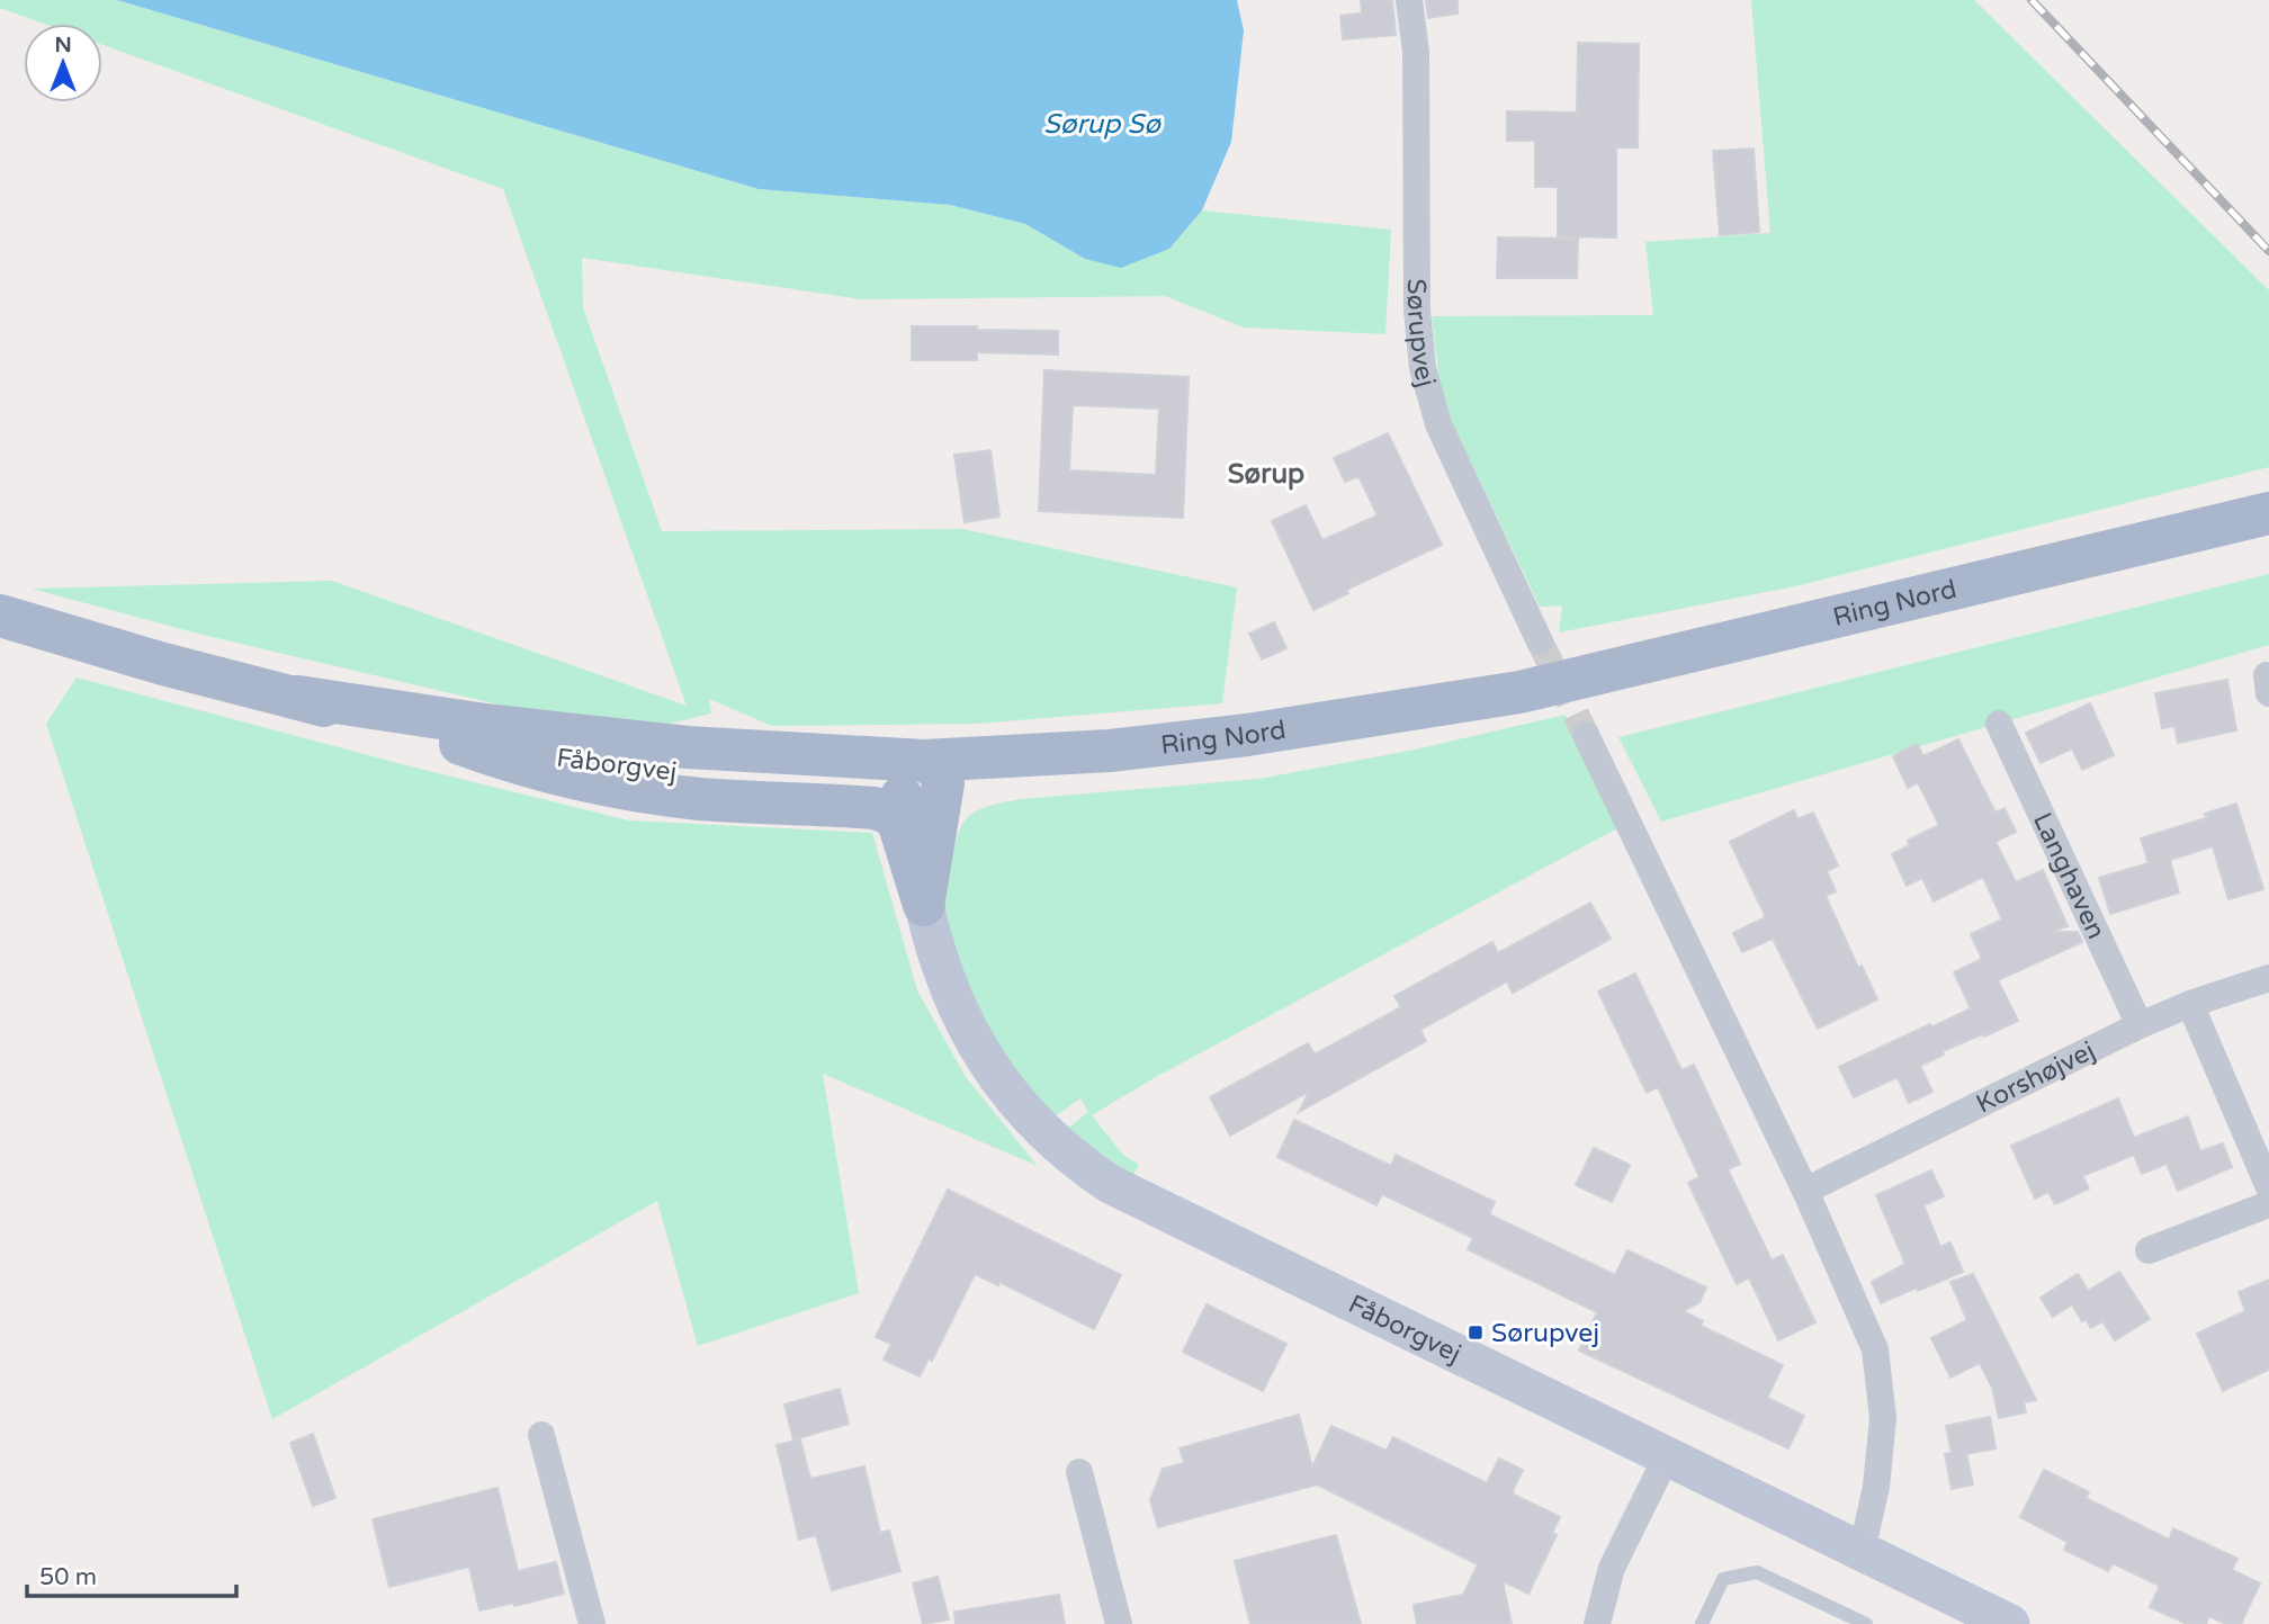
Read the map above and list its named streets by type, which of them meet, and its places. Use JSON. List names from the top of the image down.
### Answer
{
  "streets": {
    "main road": ["Ring Nord", "Fåborgvej"],
    "street": ["Sørupvej", "Langhaven", "Korshøjvej"]
  },
  "crossings": [
    ["Ring Nord", "Fåborgvej"],
    ["Langhaven", "Korshøjvej"]
  ],
  "districts": ["Sørup"],
  "water": ["Sørup Sø"],
  "places": {
    "transit": ["Sørupvej"]
  },
  "scale_bar": "50 m",
  "north": "top"
}
